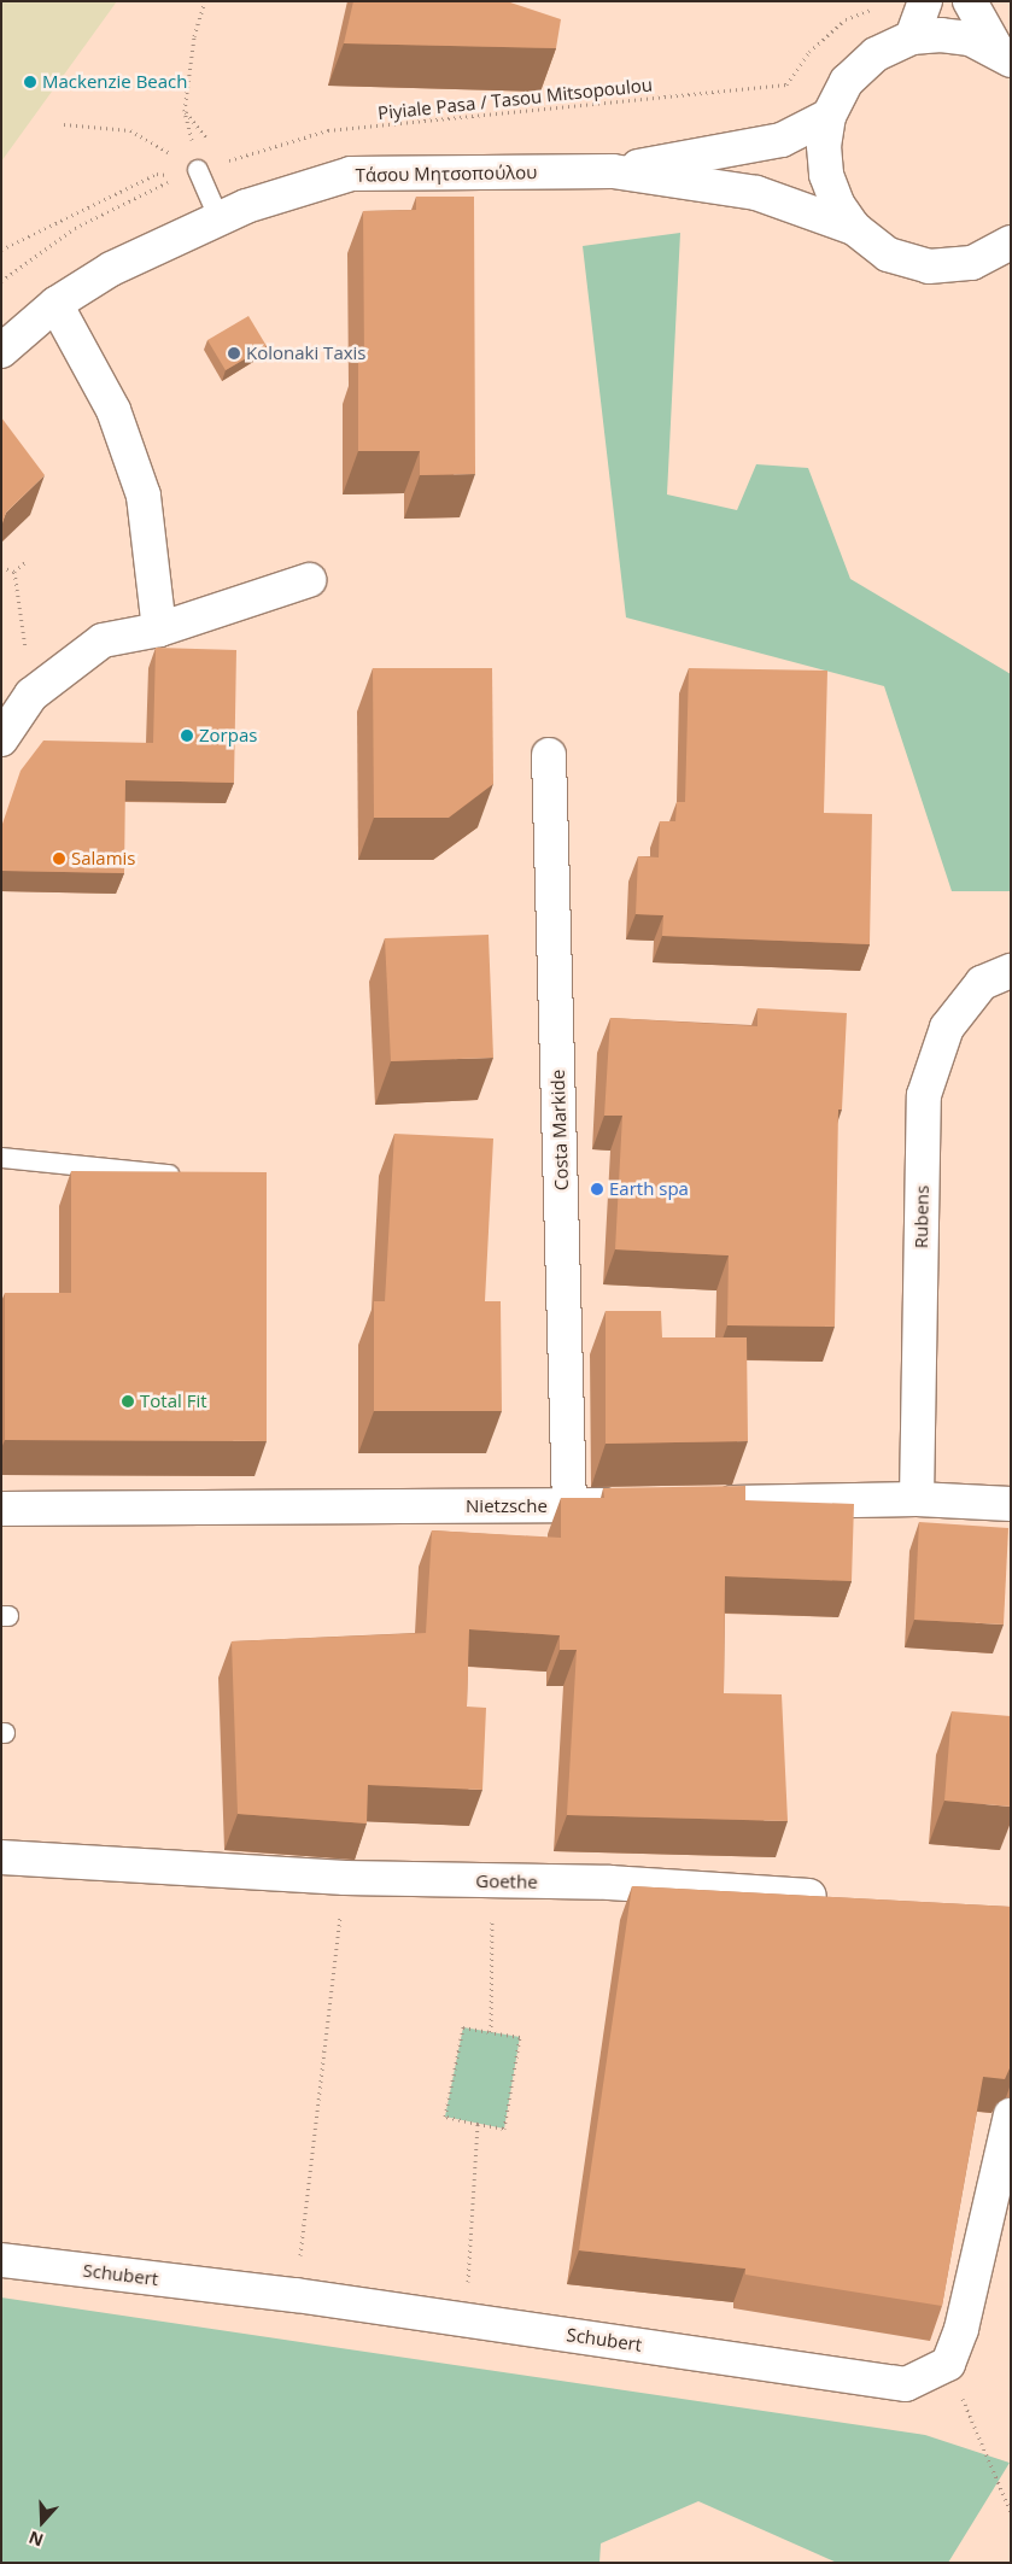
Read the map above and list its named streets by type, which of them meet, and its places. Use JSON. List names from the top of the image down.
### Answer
{
  "streets": {
    "street": [
      "Τάσου Μητσοπούλου",
      "Costa Markide",
      "Rubens",
      "Nietzsche",
      "Goethe",
      "Schubert"
    ],
    "path": ["Piyiale Pasa / Tasou Mitsopoulou"]
  },
  "crossings": [
    ["Costa Markide", "Nietzsche"]
  ],
  "places": [
    "Mackenzie Beach",
    "Kolonaki Taxis",
    "Zorpas",
    "Salamis",
    "Earth spa",
    "Total Fit"
  ],
  "north": "bottom"
}
